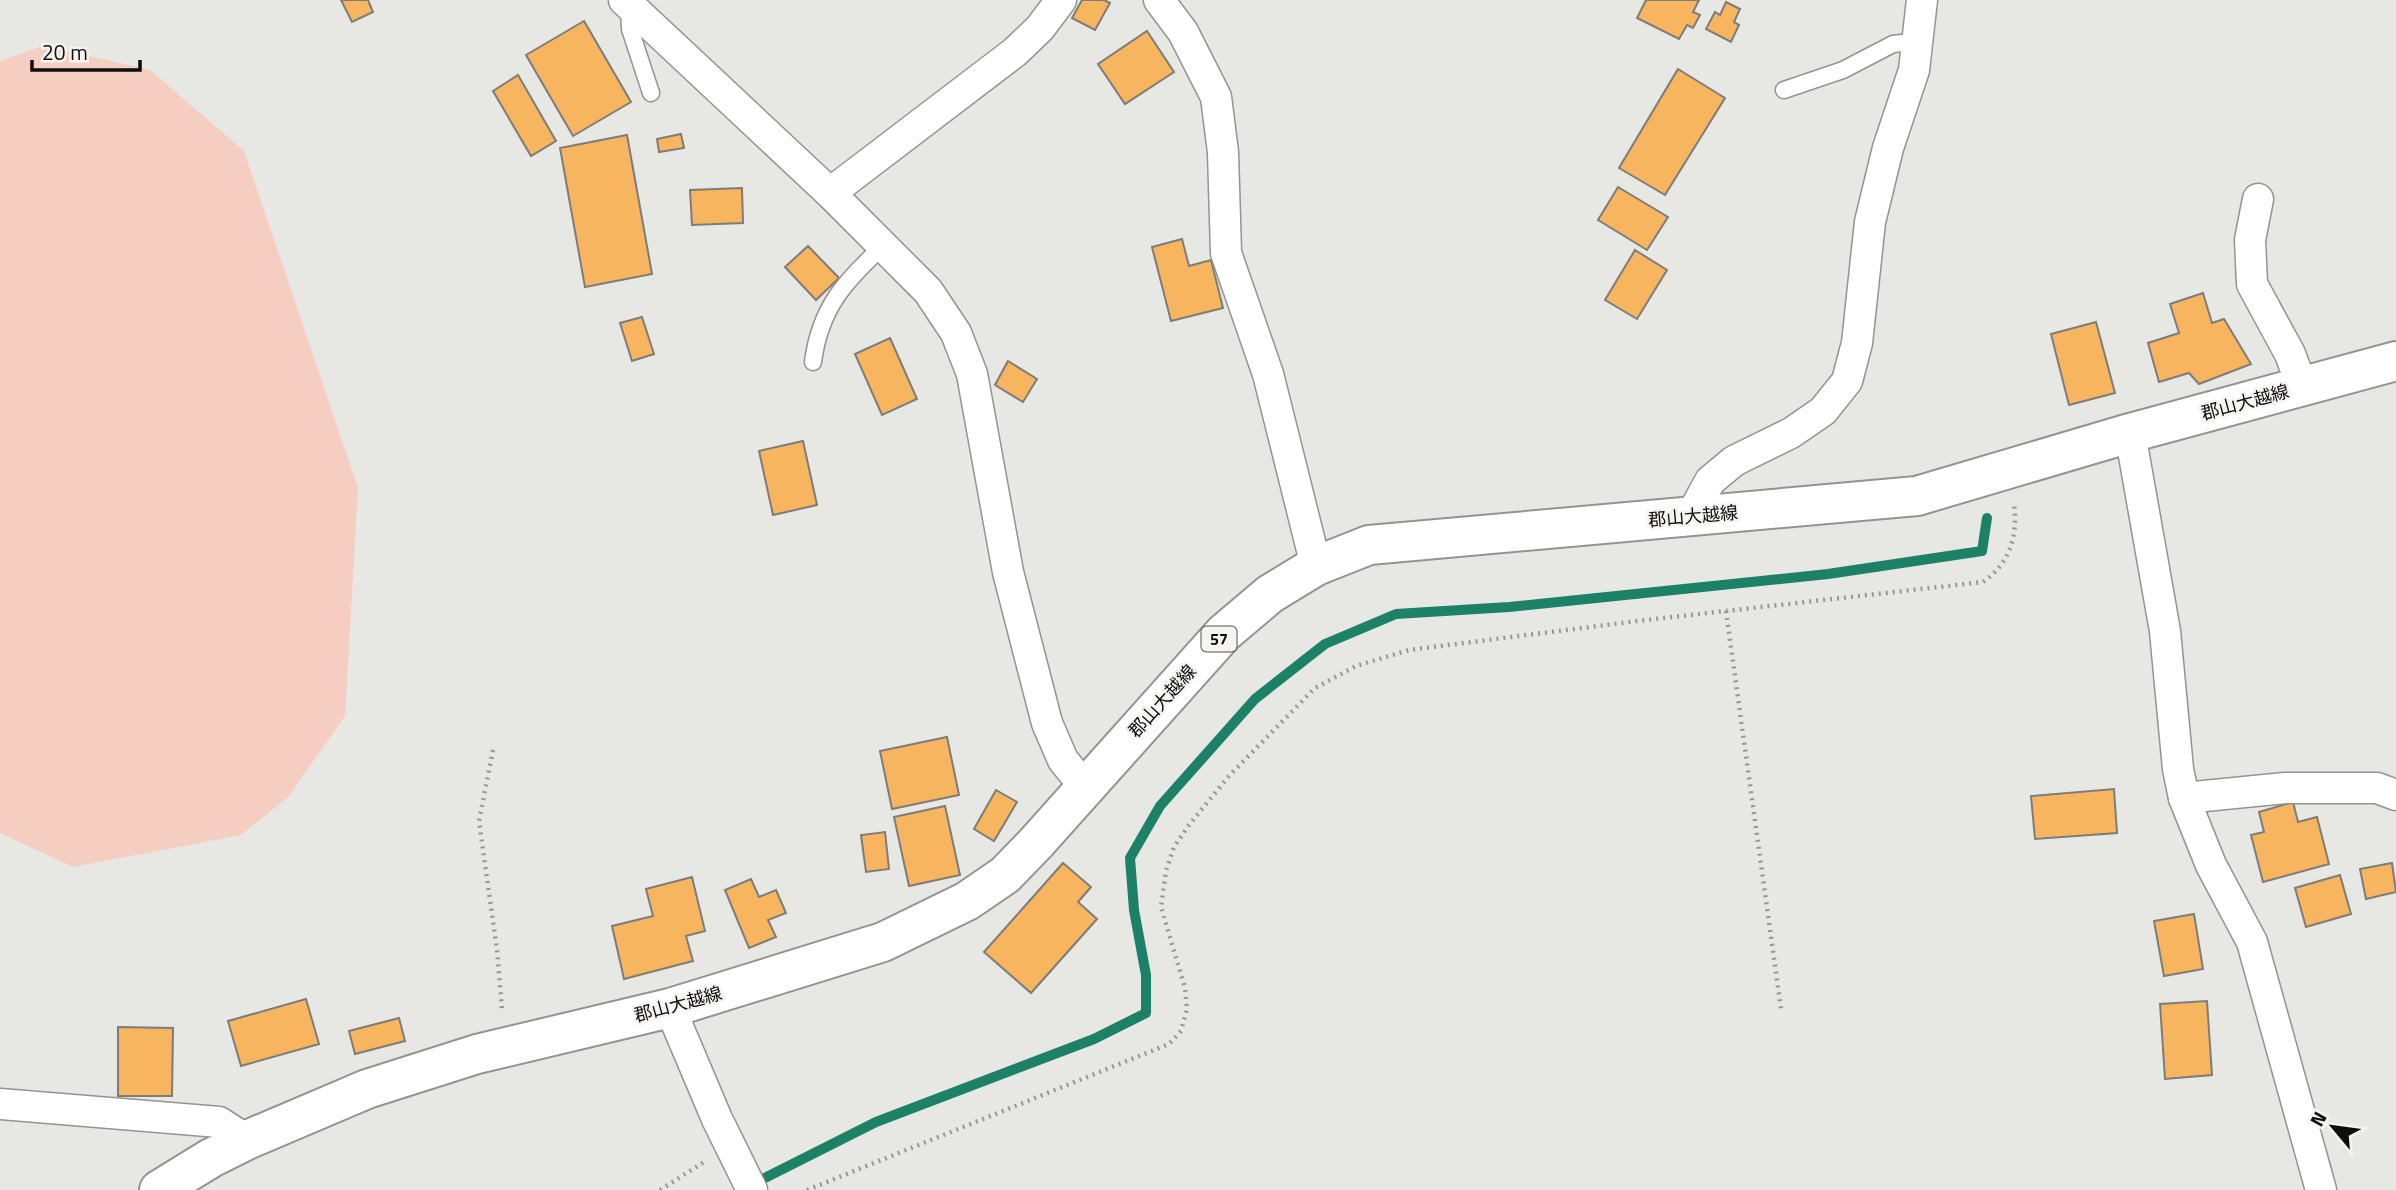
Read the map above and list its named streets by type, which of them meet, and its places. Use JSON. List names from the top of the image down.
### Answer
{
  "streets": {
    "main road": ["郡山大越線", "57"]
  },
  "scale_bar": "20 m",
  "north": "top left"
}
